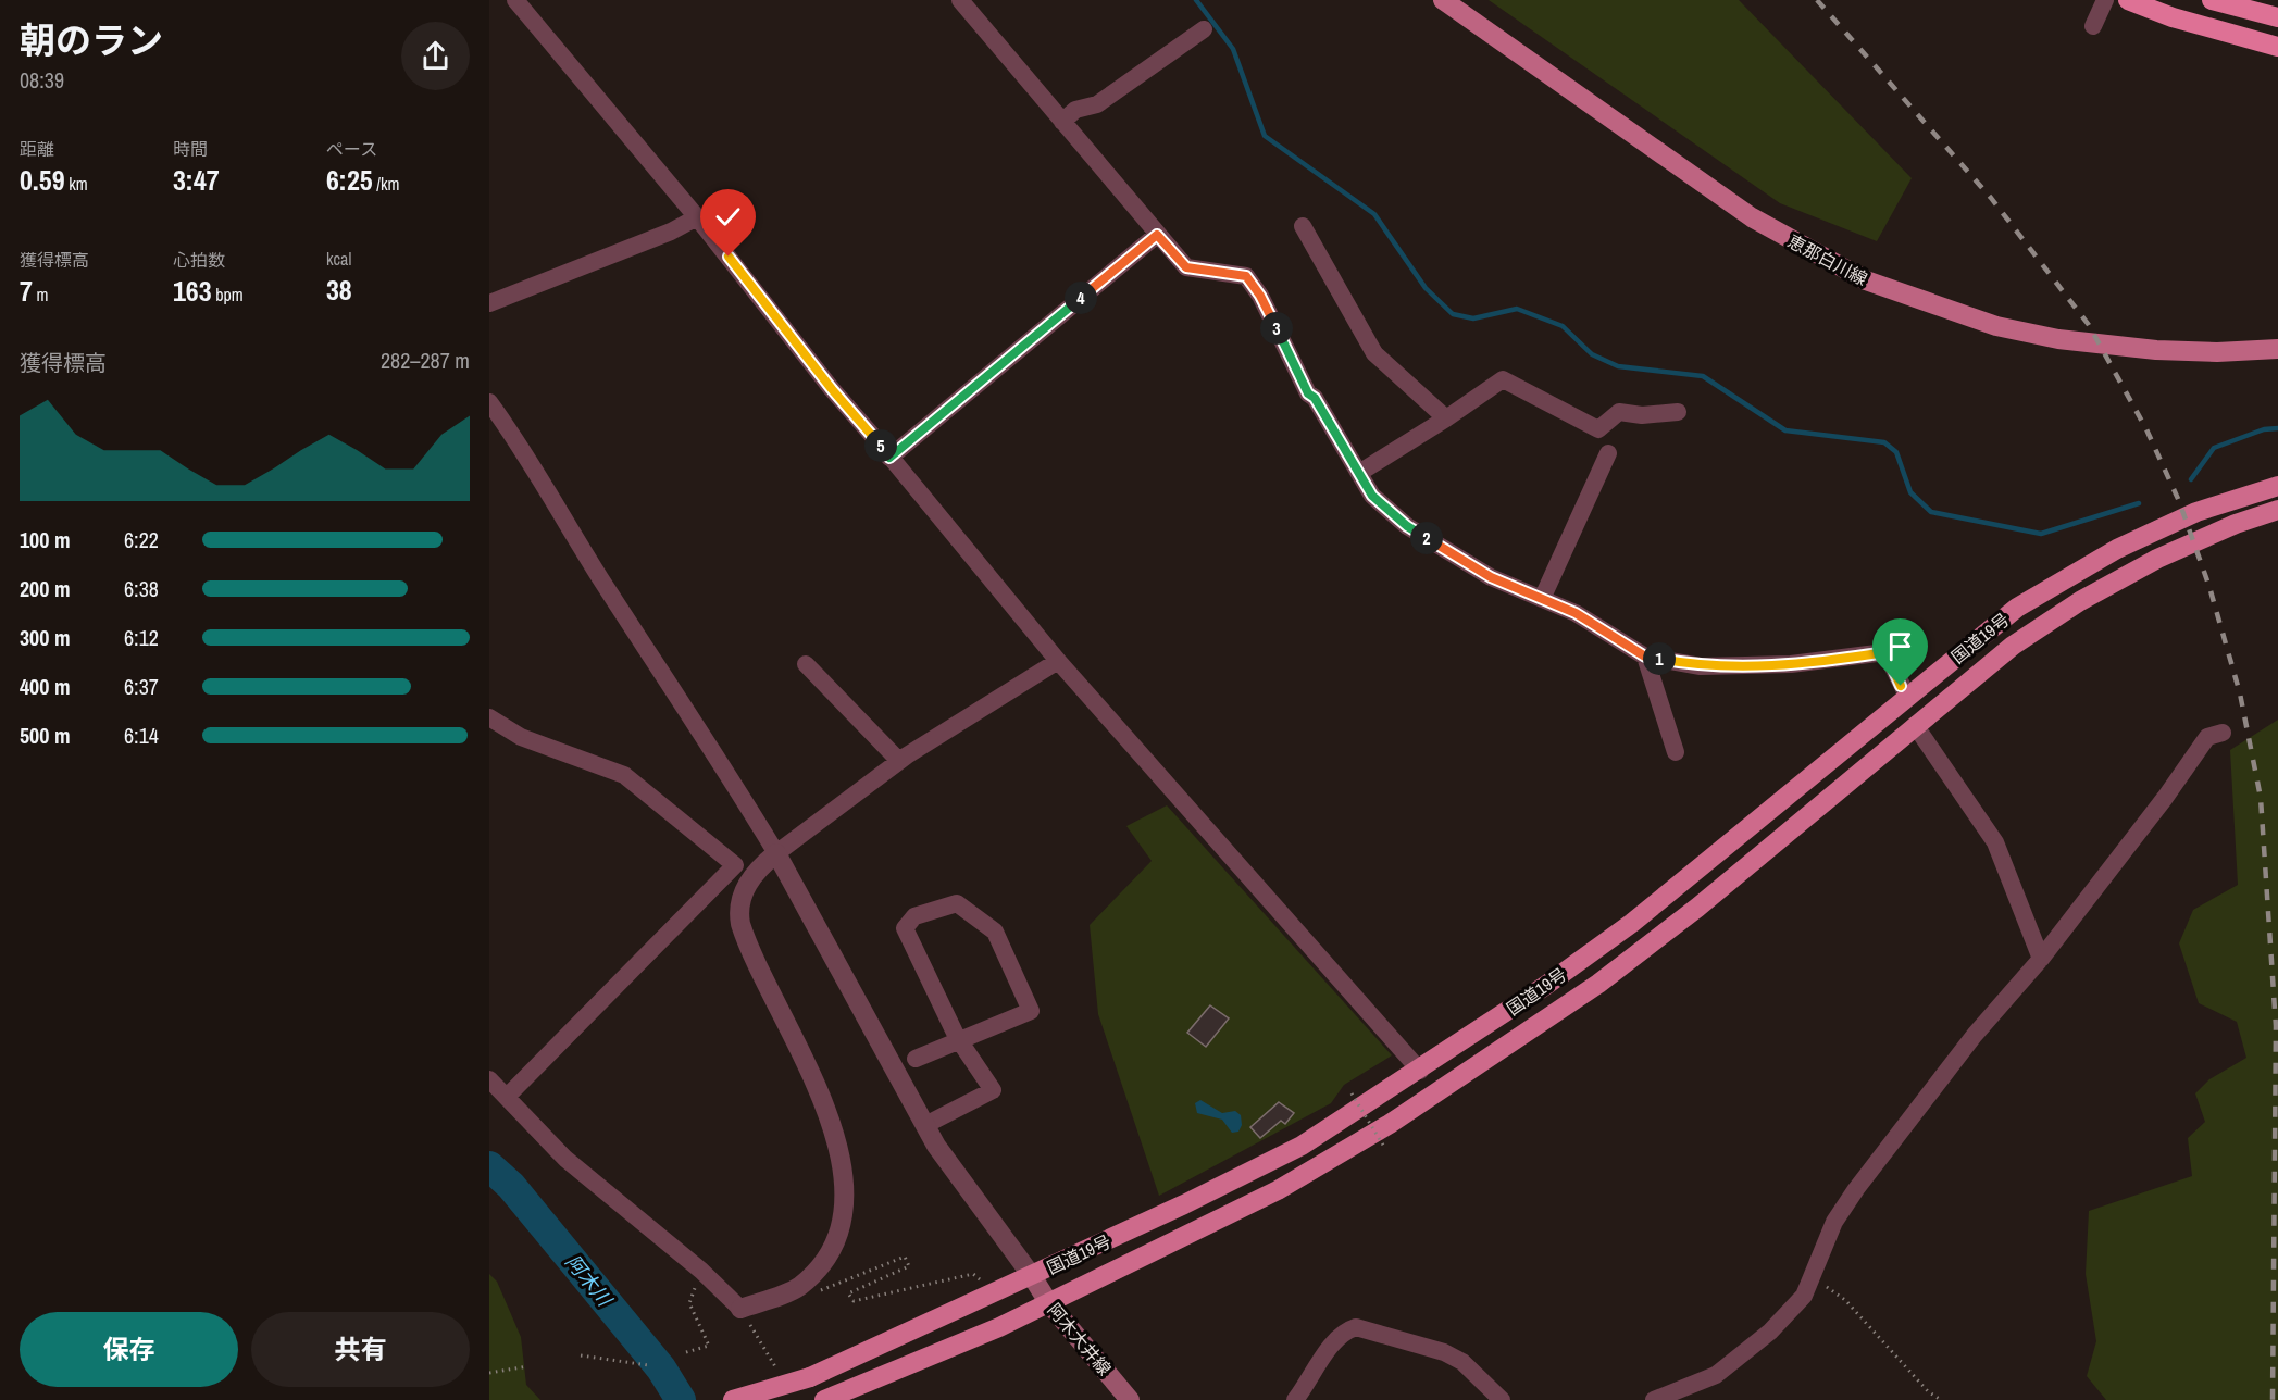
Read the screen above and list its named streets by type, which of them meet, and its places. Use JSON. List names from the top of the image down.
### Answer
{
  "streets": {
    "highway": ["国道19号"],
    "main road": ["恵那白川線", "阿木大井線"]
  },
  "crossings": [
    ["国道19号", "阿木大井線"]
  ],
  "water": ["阿木川"],
  "page": {
    "heading": ["朝のラン", "08:39"],
    "stats": [
      ["距離", "0.59 km"],
      ["時間", "3:47"],
      ["ペース", "6:25 /km"],
      ["獲得標高", "7 m"],
      ["心拍数", "163 bpm"],
      ["kcal", "38"]
    ],
    "pins": [
      "4",
      "3",
      "5",
      "2",
      "1"
    ],
    "chart": ["獲得標高", "282–287 m"],
    "list": [
      {
        "name": "100 m",
        "note": "6:22"
      },
      {
        "name": "200 m",
        "note": "6:38"
      },
      {
        "name": "300 m",
        "note": "6:12"
      },
      {
        "name": "400 m",
        "note": "6:37"
      },
      {
        "name": "500 m",
        "note": "6:14"
      }
    ],
    "buttons": ["保存", "共有"]
  }
}
